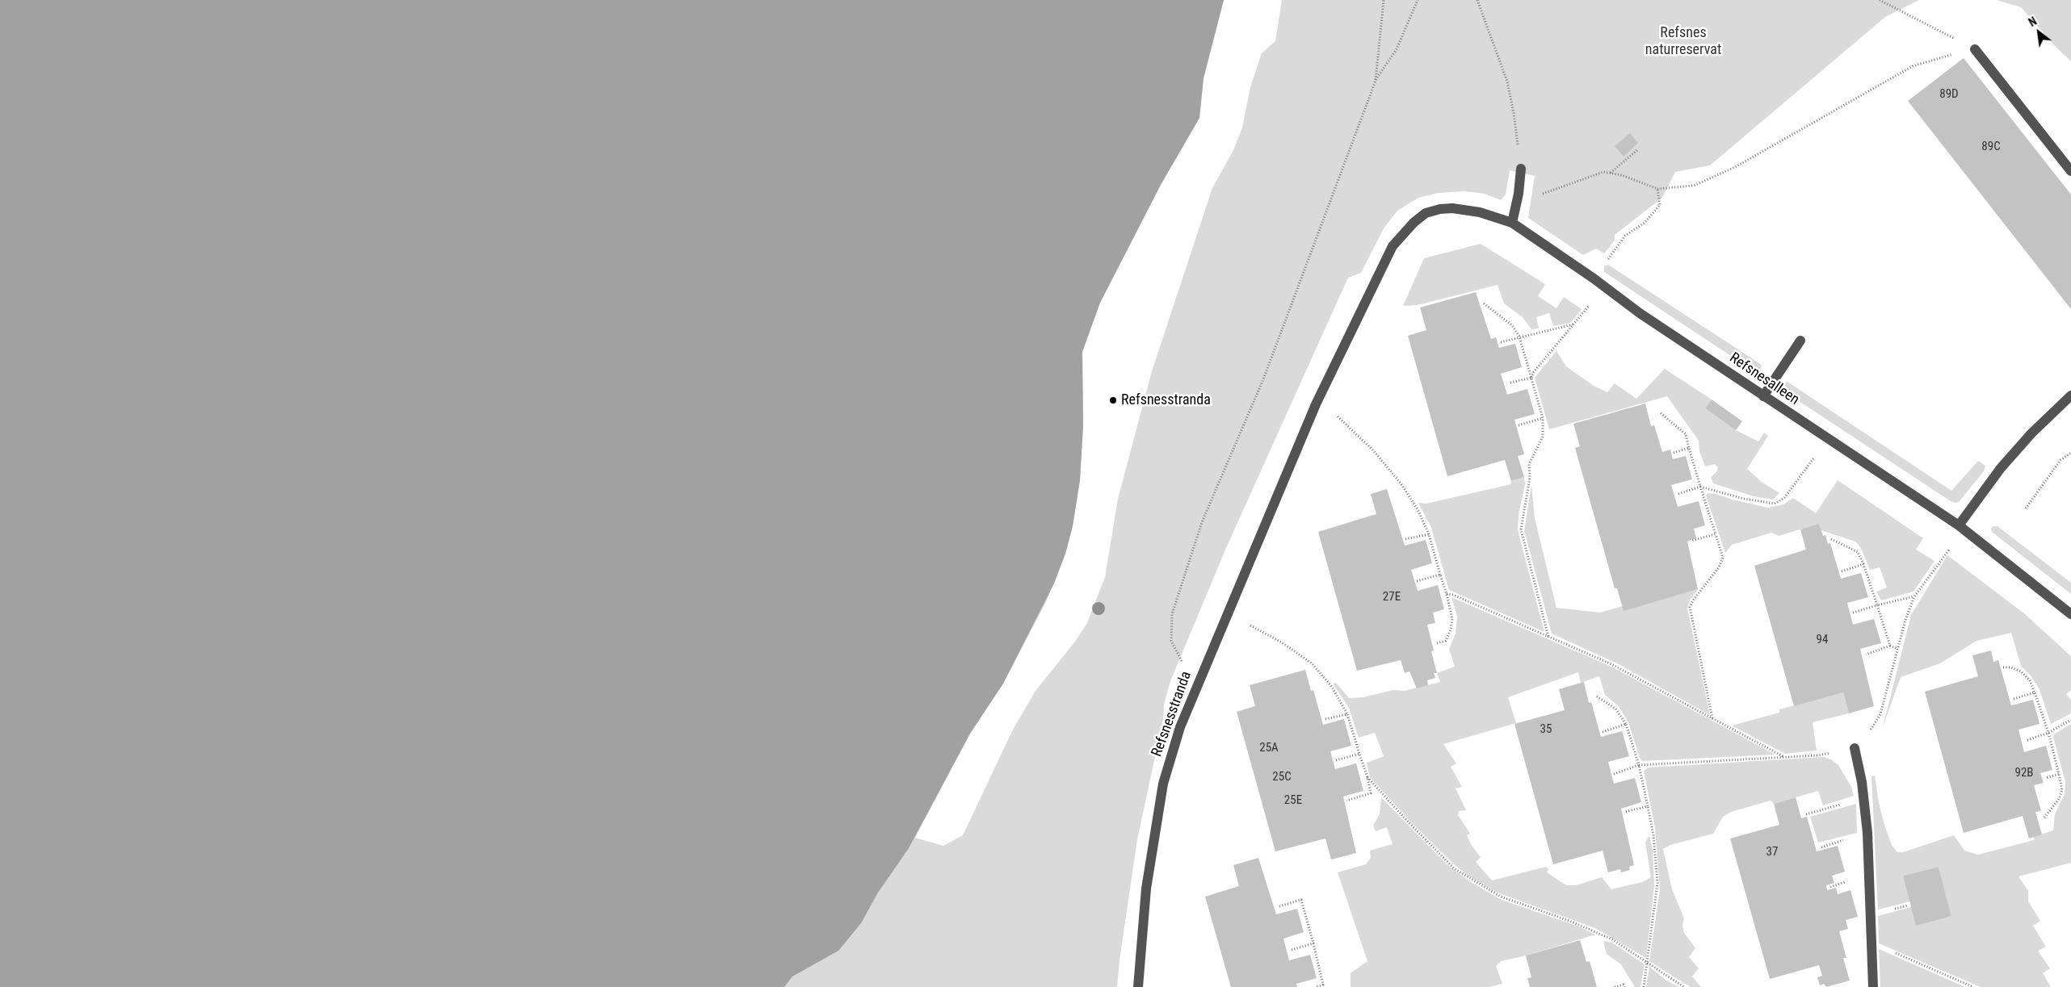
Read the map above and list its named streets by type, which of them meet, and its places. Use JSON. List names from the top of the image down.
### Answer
{
  "streets": {
    "street": ["Refsnesalleen", "Refsnesstranda"]
  },
  "crossings": [
    ["Refsnesalleen", "Refsnesstranda"]
  ],
  "parks": ["Refsnes naturreservat"],
  "places": ["Refsnesstranda"],
  "house_numbers": [
    "89D",
    "89C",
    "27E",
    "94",
    "35",
    "25A",
    "92B",
    "25C",
    "25E",
    "37"
  ],
  "north": "top left"
}
